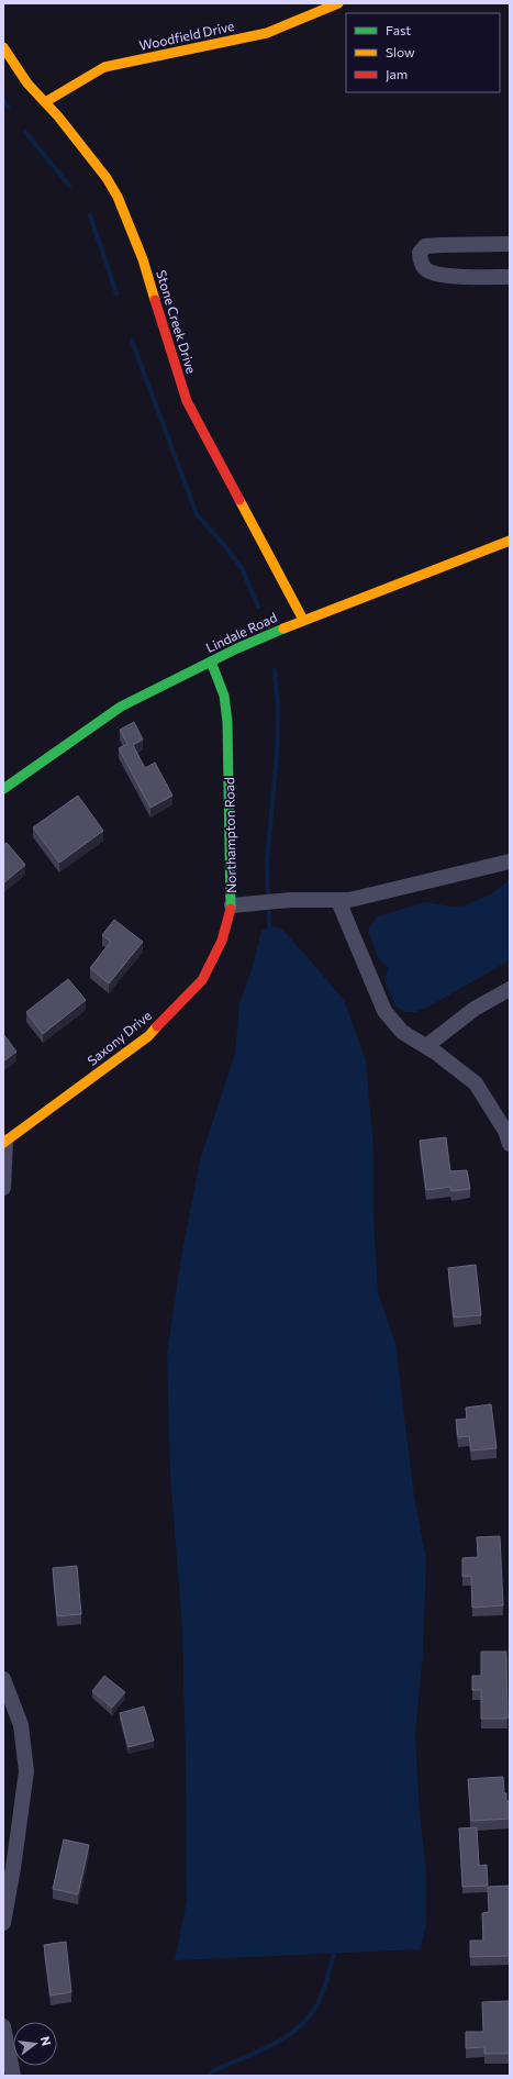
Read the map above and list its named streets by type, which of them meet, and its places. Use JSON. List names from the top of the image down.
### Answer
{
  "streets": {
    "street": [
      "Woodfield Drive",
      "Stone Creek Drive",
      "Lindale Road",
      "Northampton Road",
      "Saxony Drive"
    ]
  },
  "crossings": [
    ["Woodfield Drive", "Stone Creek Drive"],
    ["Stone Creek Drive", "Lindale Road"],
    ["Lindale Road", "Northampton Road"],
    ["Northampton Road", "Saxony Drive"]
  ],
  "legend": ["Fast", "Slow", "Jam"],
  "north": "right"
}
